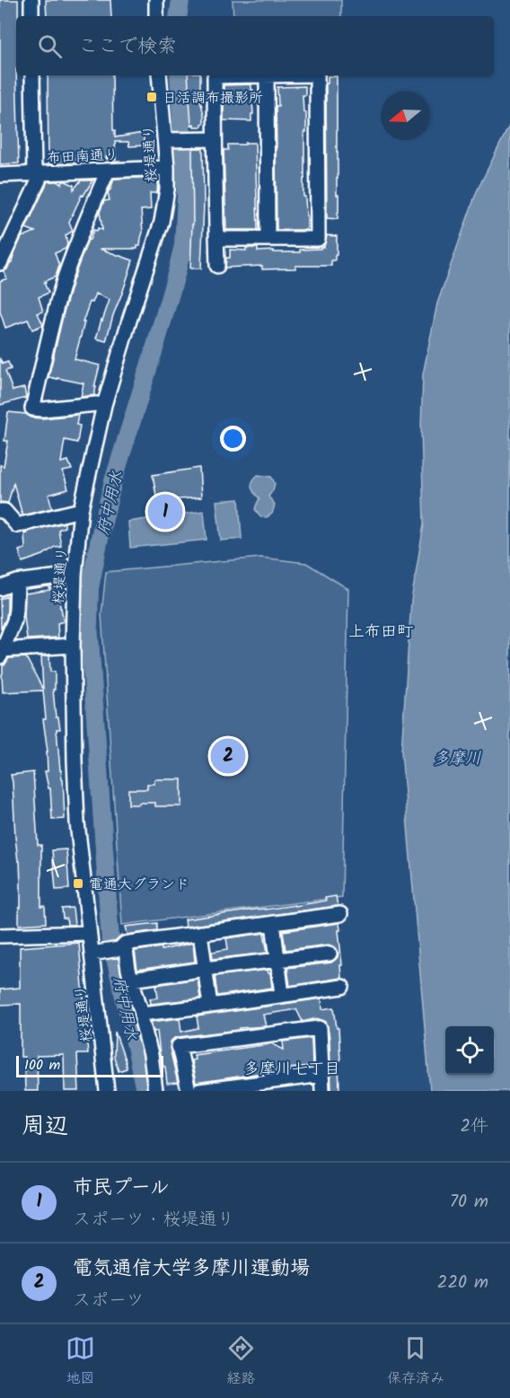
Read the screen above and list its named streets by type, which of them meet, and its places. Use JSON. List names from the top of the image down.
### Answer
{
  "streets": {
    "street": ["桜堤通り", "布田南通り"]
  },
  "crossings": [
    ["桜堤通り", "布田南通り"]
  ],
  "districts": ["上布田町", "多摩川七丁目"],
  "water": ["府中用水", "多摩川"],
  "places": {
    "transit": ["日活調布撮影所", "電通大グランド"]
  },
  "scale_bar": "100 m",
  "north": "left",
  "page": {
    "search": "ここで検索",
    "pins": ["1", "2"],
    "scale": "100 m",
    "heading": ["周辺", "2件"],
    "list": [
      {
        "mark": "1",
        "name": "市民プール",
        "note": "スポーツ · 桜堤通り",
        "value": "70 m"
      },
      {
        "mark": "2",
        "name": "電気通信大学多摩川運動場",
        "note": "スポーツ",
        "value": "220 m"
      }
    ],
    "nav": ["地図", "経路", "保存済み"]
  }
}
